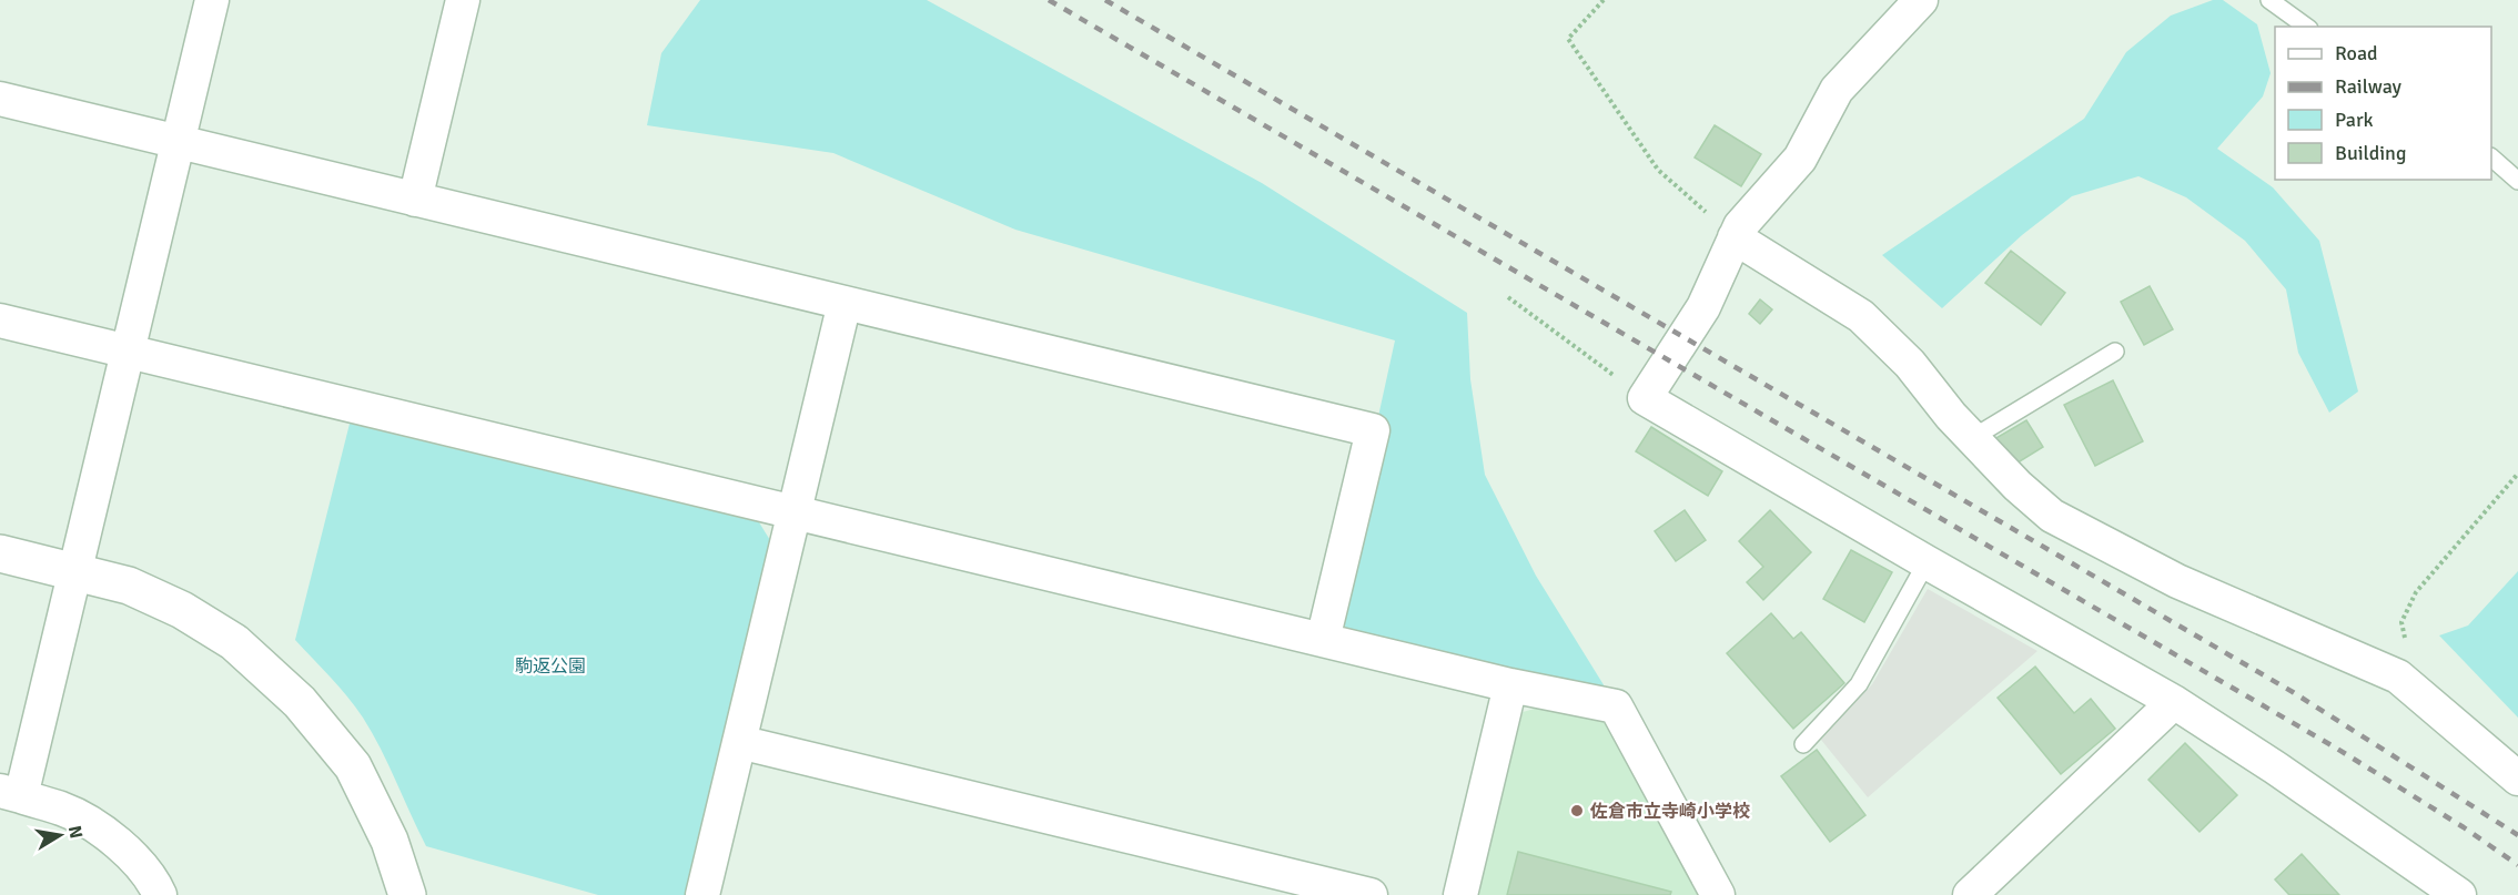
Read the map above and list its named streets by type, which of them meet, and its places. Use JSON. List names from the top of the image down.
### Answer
{
  "parks": ["駒返公園"],
  "places": ["佐倉市立寺崎小学校"],
  "legend": [
    "Road",
    "Railway",
    "Park",
    "Building"
  ],
  "north": "right"
}
